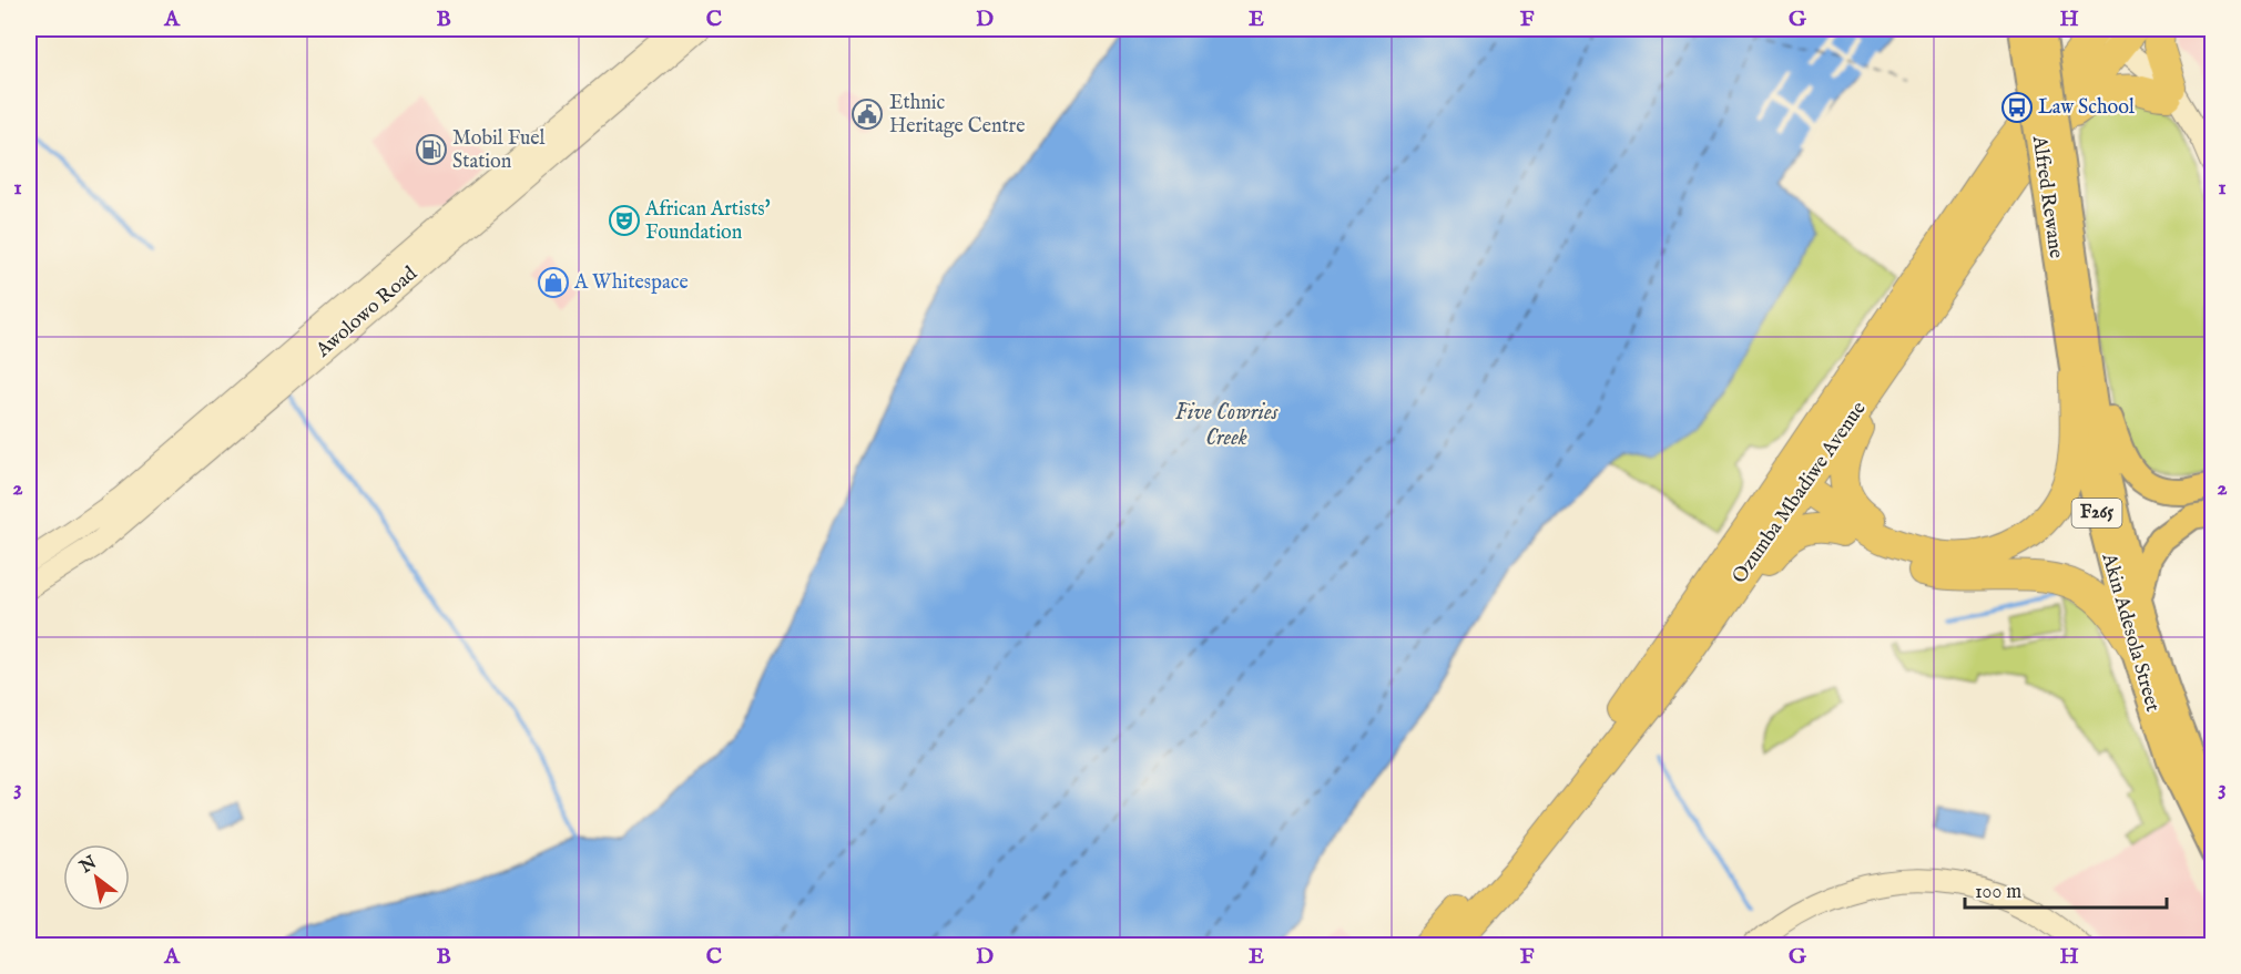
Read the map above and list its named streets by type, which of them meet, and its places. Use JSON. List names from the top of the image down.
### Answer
{
  "streets": {
    "highway": ["Ozumba Mbadiwe Avenue"],
    "main road": [
      "Alfred Rewane",
      "Awolowo Road",
      "F265",
      "Akin Adesola Street"
    ]
  },
  "crossings": [
    ["Alfred Rewane", "F265"],
    ["Alfred Rewane", "Akin Adesola Street"],
    ["F265", "Akin Adesola Street"]
  ],
  "water": ["Five Cowries Creek"],
  "places": {
    "bus stop": ["Law School"],
    "public building": ["Ethnic Heritage Centre"],
    "fuel station": ["Mobil Fuel Station"],
    "theatre": ["African Artists' Foundation"],
    "shop": ["A Whitespace"]
  },
  "scale_bar": "100 m",
  "north": "top left",
  "grid": {
    "columns": [
      "A",
      "B",
      "C",
      "D",
      "E",
      "F",
      "G",
      "H"
    ],
    "rows": ["1", "2", "3"]
  }
}
